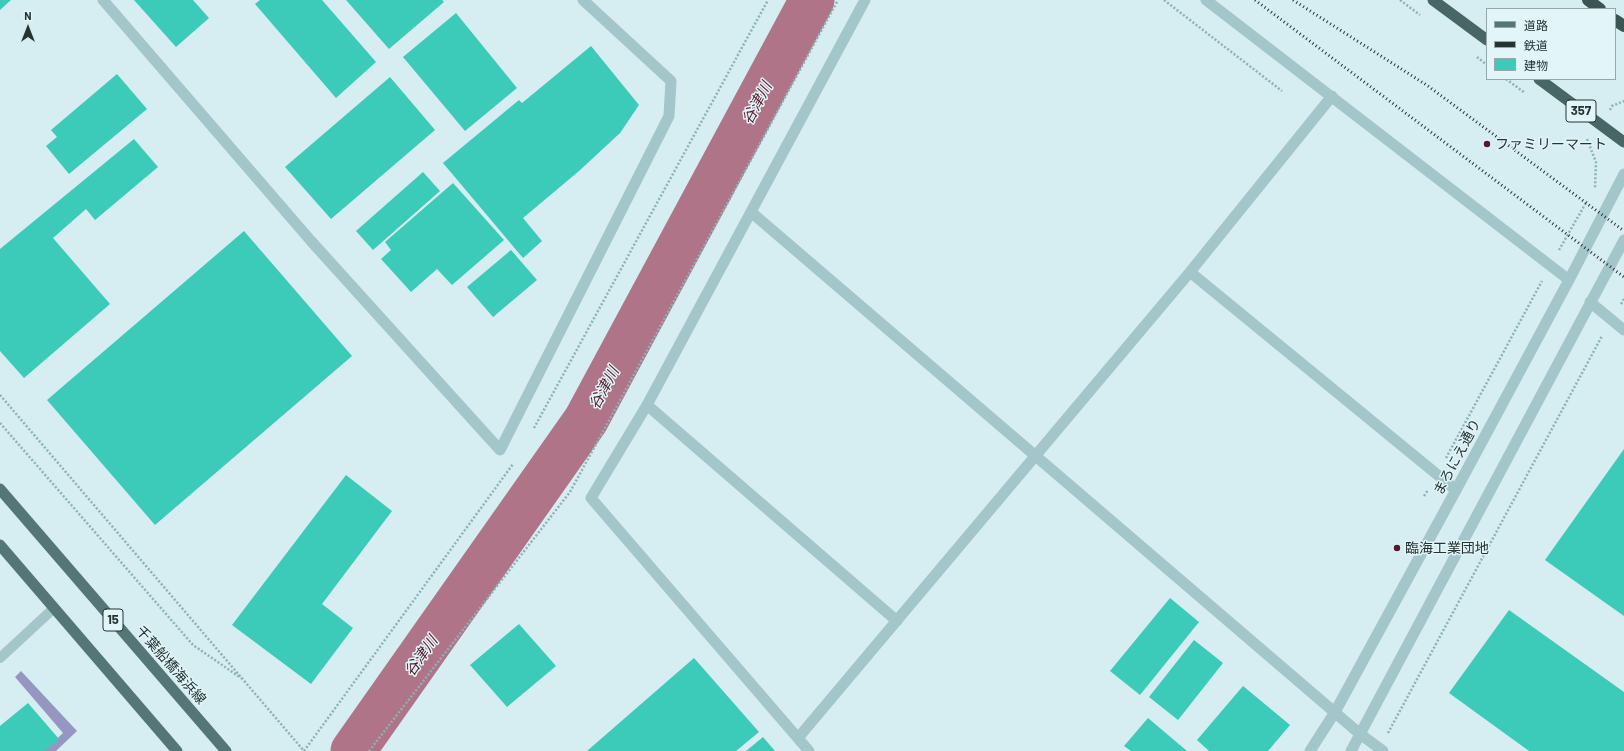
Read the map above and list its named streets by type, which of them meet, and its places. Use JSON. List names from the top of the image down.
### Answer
{
  "streets": {
    "highway": ["357"],
    "main road": ["15", "千葉船橋海浜線"],
    "street": ["まろにえ通り"]
  },
  "water": ["谷津川"],
  "places": ["ファミリーマート", "臨海工業団地"],
  "legend": ["道路", "鉄道", "建物"],
  "north": "top"
}
